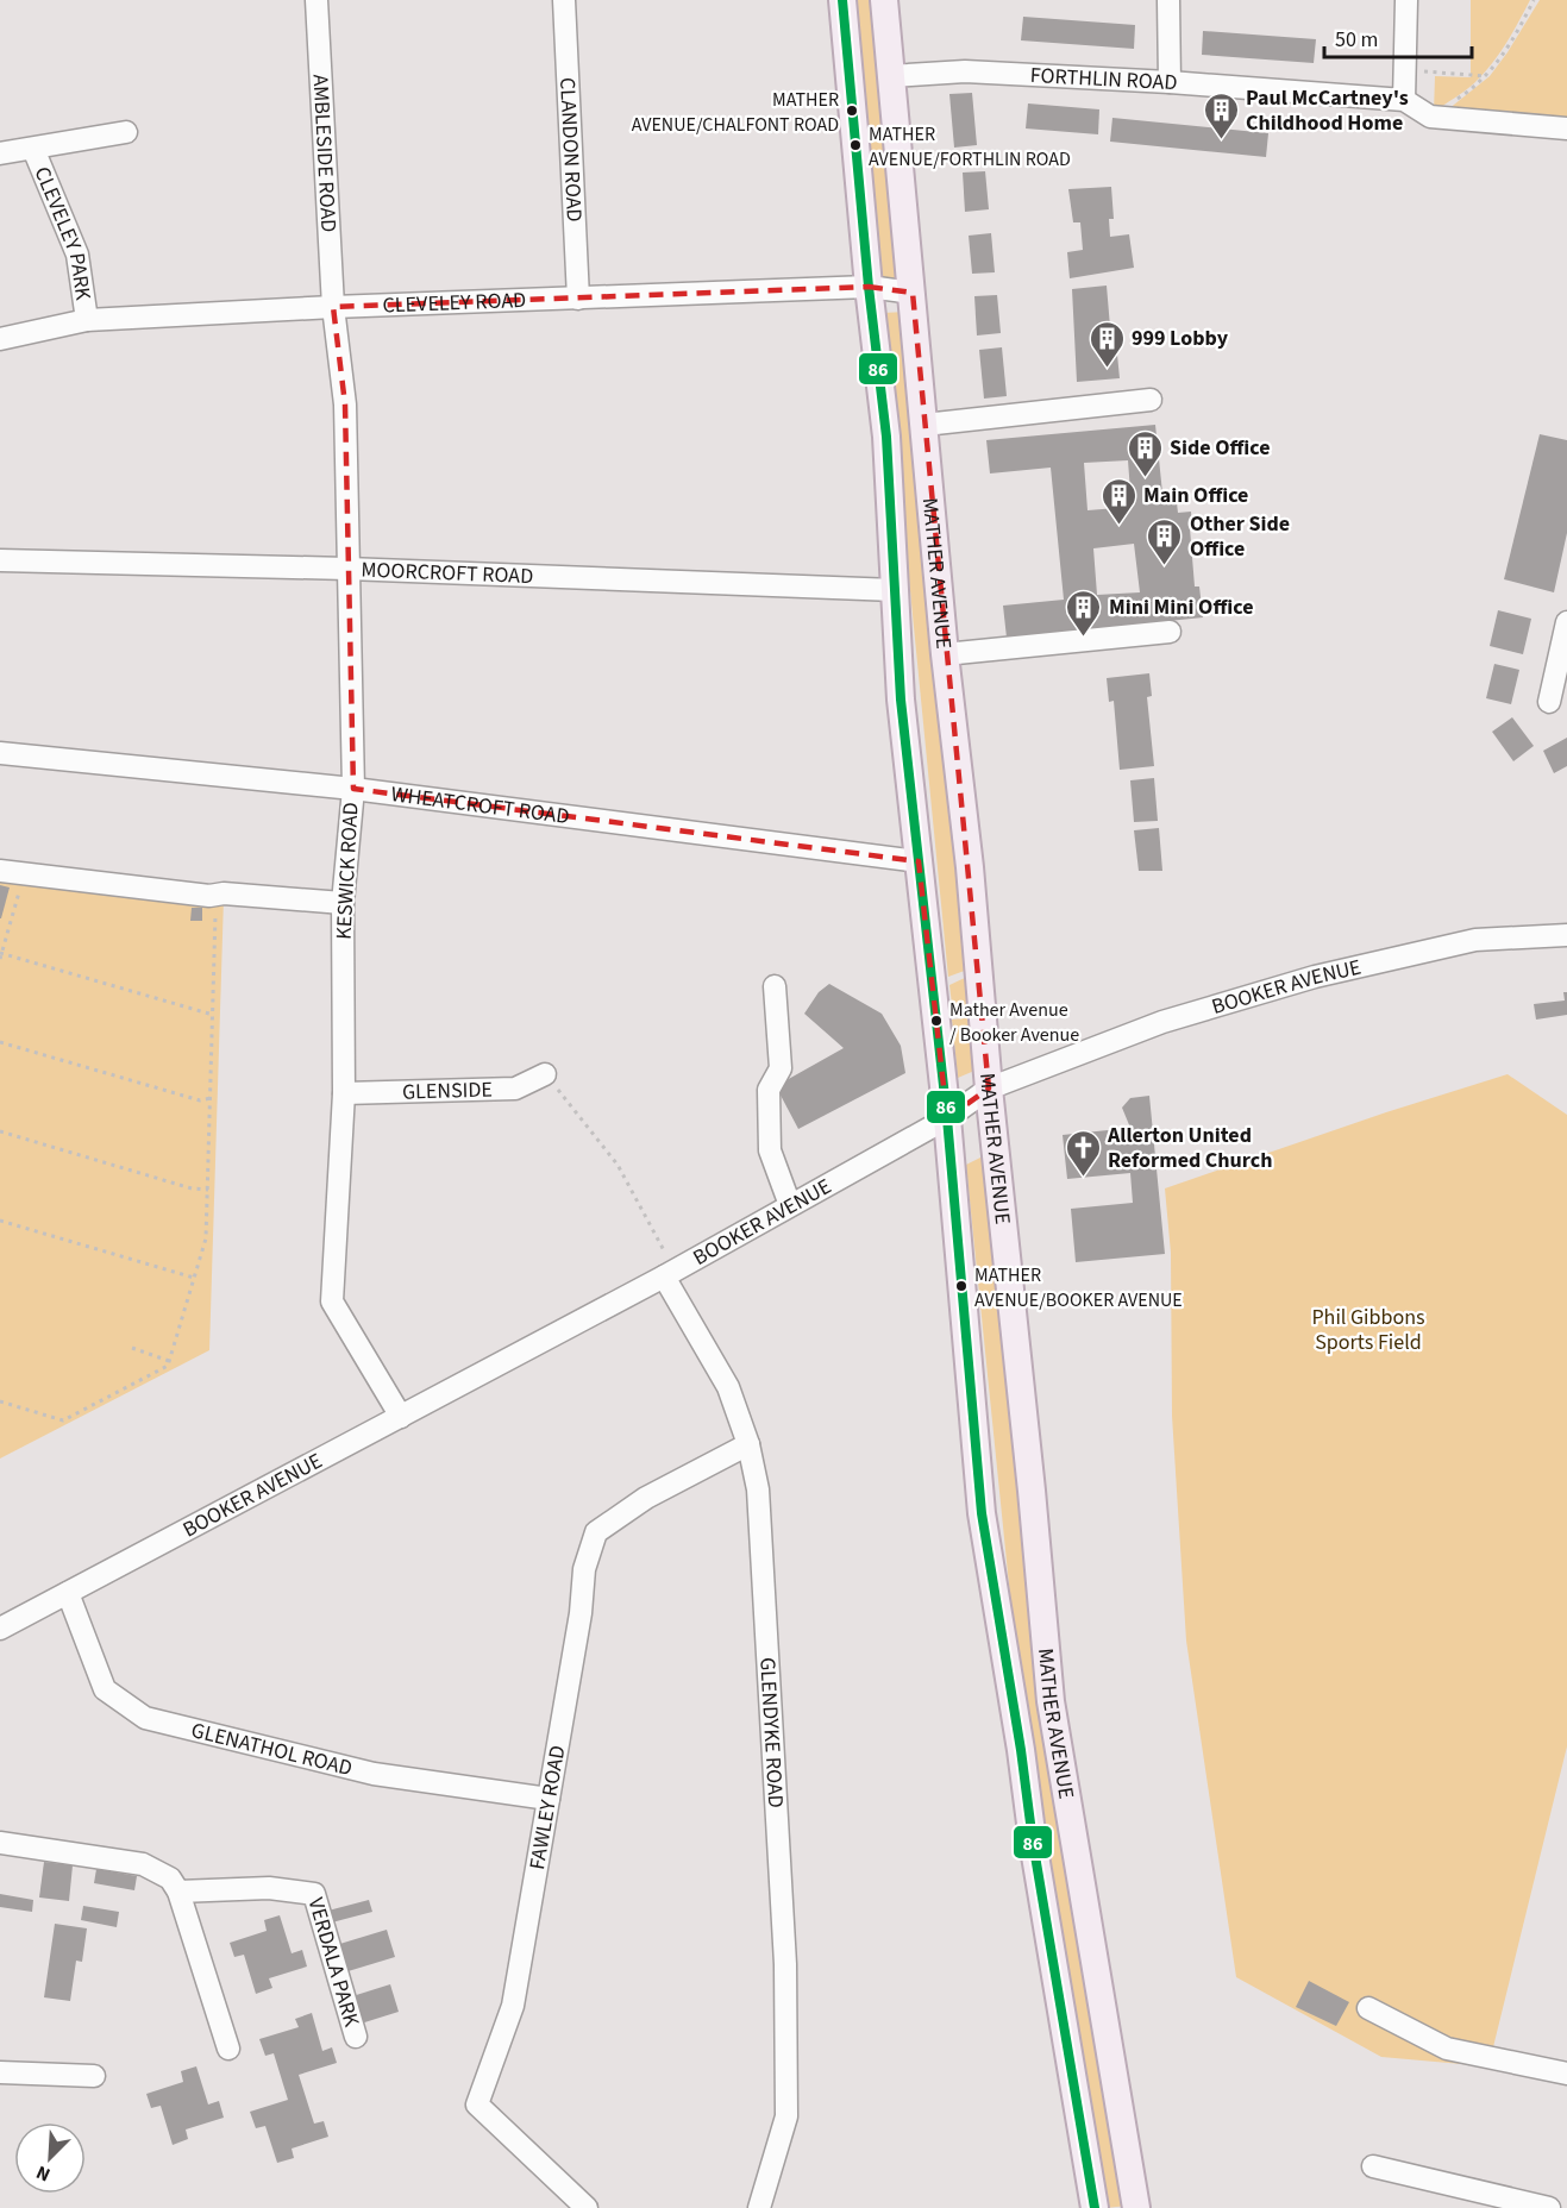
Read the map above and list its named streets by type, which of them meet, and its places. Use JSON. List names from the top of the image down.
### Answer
{
  "streets": {
    "main road": ["MATHER AVENUE"],
    "street": [
      "FORTHLIN ROAD",
      "CLANDON ROAD",
      "AMBLESIDE ROAD",
      "CLEVELEY PARK",
      "CLEVELEY ROAD",
      "MOORCROFT ROAD",
      "WHEATCROFT ROAD",
      "KESWICK ROAD",
      "BOOKER AVENUE",
      "GLENSIDE",
      "GLENDYKE ROAD",
      "GLENATHOL ROAD",
      "FAWLEY ROAD",
      "VERDALA PARK"
    ]
  },
  "crossings": [
    ["FORTHLIN ROAD", "MATHER AVENUE"],
    ["CLANDON ROAD", "CLEVELEY ROAD"],
    ["AMBLESIDE ROAD", "CLEVELEY ROAD"],
    ["AMBLESIDE ROAD", "KESWICK ROAD"],
    ["CLEVELEY PARK", "CLEVELEY ROAD"],
    ["CLEVELEY ROAD", "MATHER AVENUE"],
    ["CLEVELEY ROAD", "KESWICK ROAD"],
    ["MOORCROFT ROAD", "MATHER AVENUE"],
    ["MOORCROFT ROAD", "KESWICK ROAD"],
    ["MATHER AVENUE", "WHEATCROFT ROAD"],
    ["MATHER AVENUE", "BOOKER AVENUE"],
    ["WHEATCROFT ROAD", "KESWICK ROAD"],
    ["KESWICK ROAD", "BOOKER AVENUE"],
    ["KESWICK ROAD", "GLENSIDE"],
    ["BOOKER AVENUE", "GLENDYKE ROAD"],
    ["BOOKER AVENUE", "GLENATHOL ROAD"],
    ["GLENDYKE ROAD", "FAWLEY ROAD"],
    ["GLENATHOL ROAD", "FAWLEY ROAD"]
  ],
  "parks": ["Phil Gibbons Sports Field"],
  "places": {
    "other": [
      "MATHER AVENUE/CHALFONT ROAD",
      "MATHER AVENUE/FORTHLIN ROAD",
      "Mather Avenue / Booker Avenue",
      "MATHER AVENUE/BOOKER AVENUE"
    ],
    "building": [
      "Paul McCartney's Childhood Home",
      "999 Lobby",
      "Side Office",
      "Main Office",
      "Other Side Office",
      "Mini Mini Office"
    ],
    "church": ["Allerton United Reformed Church"]
  },
  "lines": ["transit line 86"],
  "scale_bar": "50 m",
  "north": "bottom left"
}
